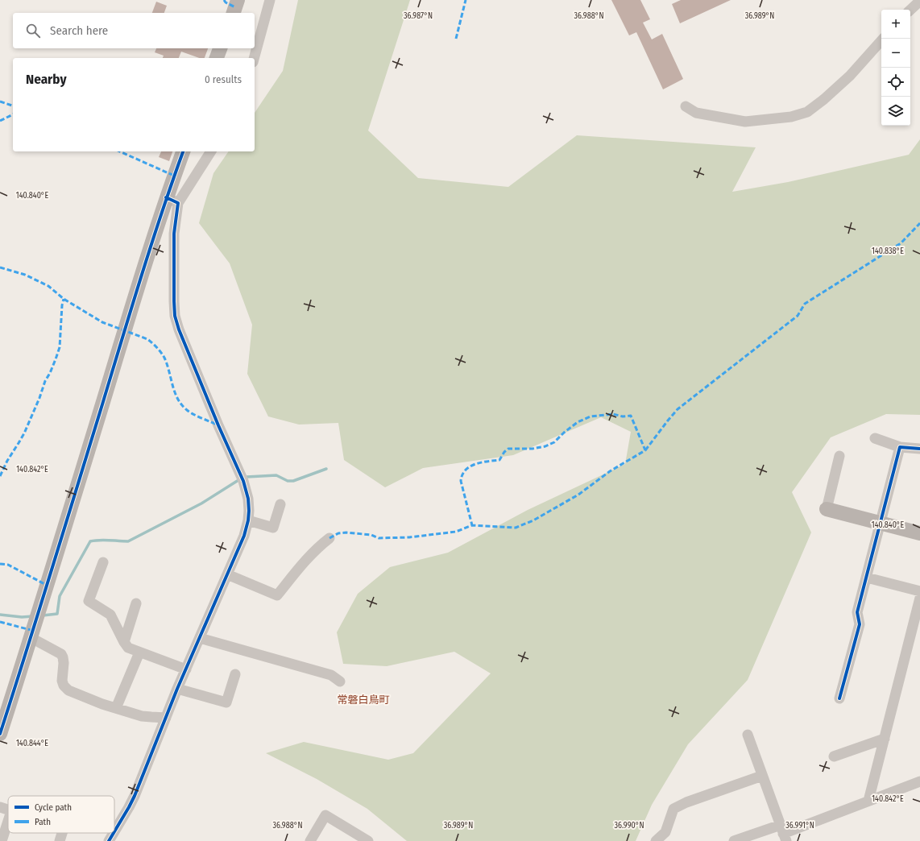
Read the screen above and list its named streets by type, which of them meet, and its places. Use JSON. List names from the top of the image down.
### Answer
{
  "districts": ["常磐白鳥町"],
  "legend": ["Cycle path", "Path"],
  "page": {
    "map_buttons": ["+", "−"],
    "search": "Search here",
    "heading": ["Nearby", "0 results"]
  },
  "coordinates": [
    "36.987°N",
    "36.988°N",
    "36.989°N",
    "140.840°E",
    "140.838°E",
    "140.842°E",
    "140.844°E",
    "36.990°N",
    "36.991°N"
  ]
}
